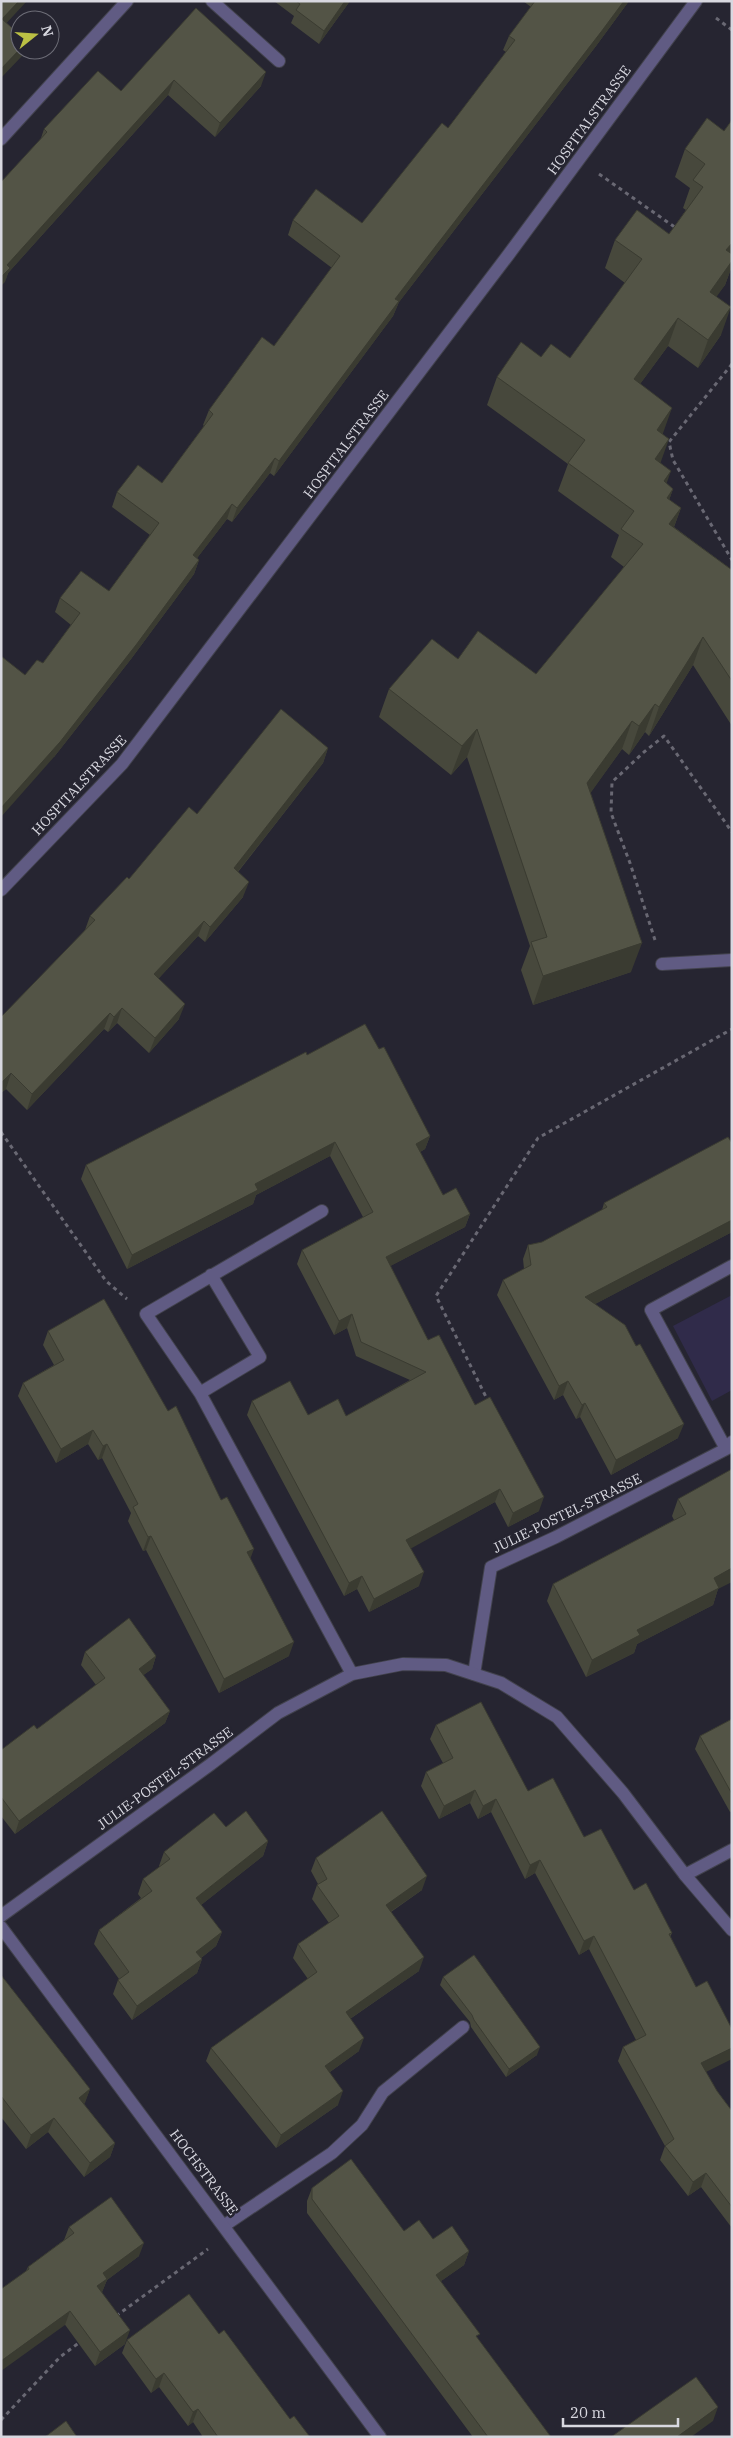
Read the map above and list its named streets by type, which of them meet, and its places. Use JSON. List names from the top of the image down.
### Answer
{
  "streets": {
    "street": ["HOSPITALSTRASSE", "JULIE-POSTEL-STRASSE", "HOCHSTRASSE"]
  },
  "scale_bar": "20 m",
  "north": "right"
}
